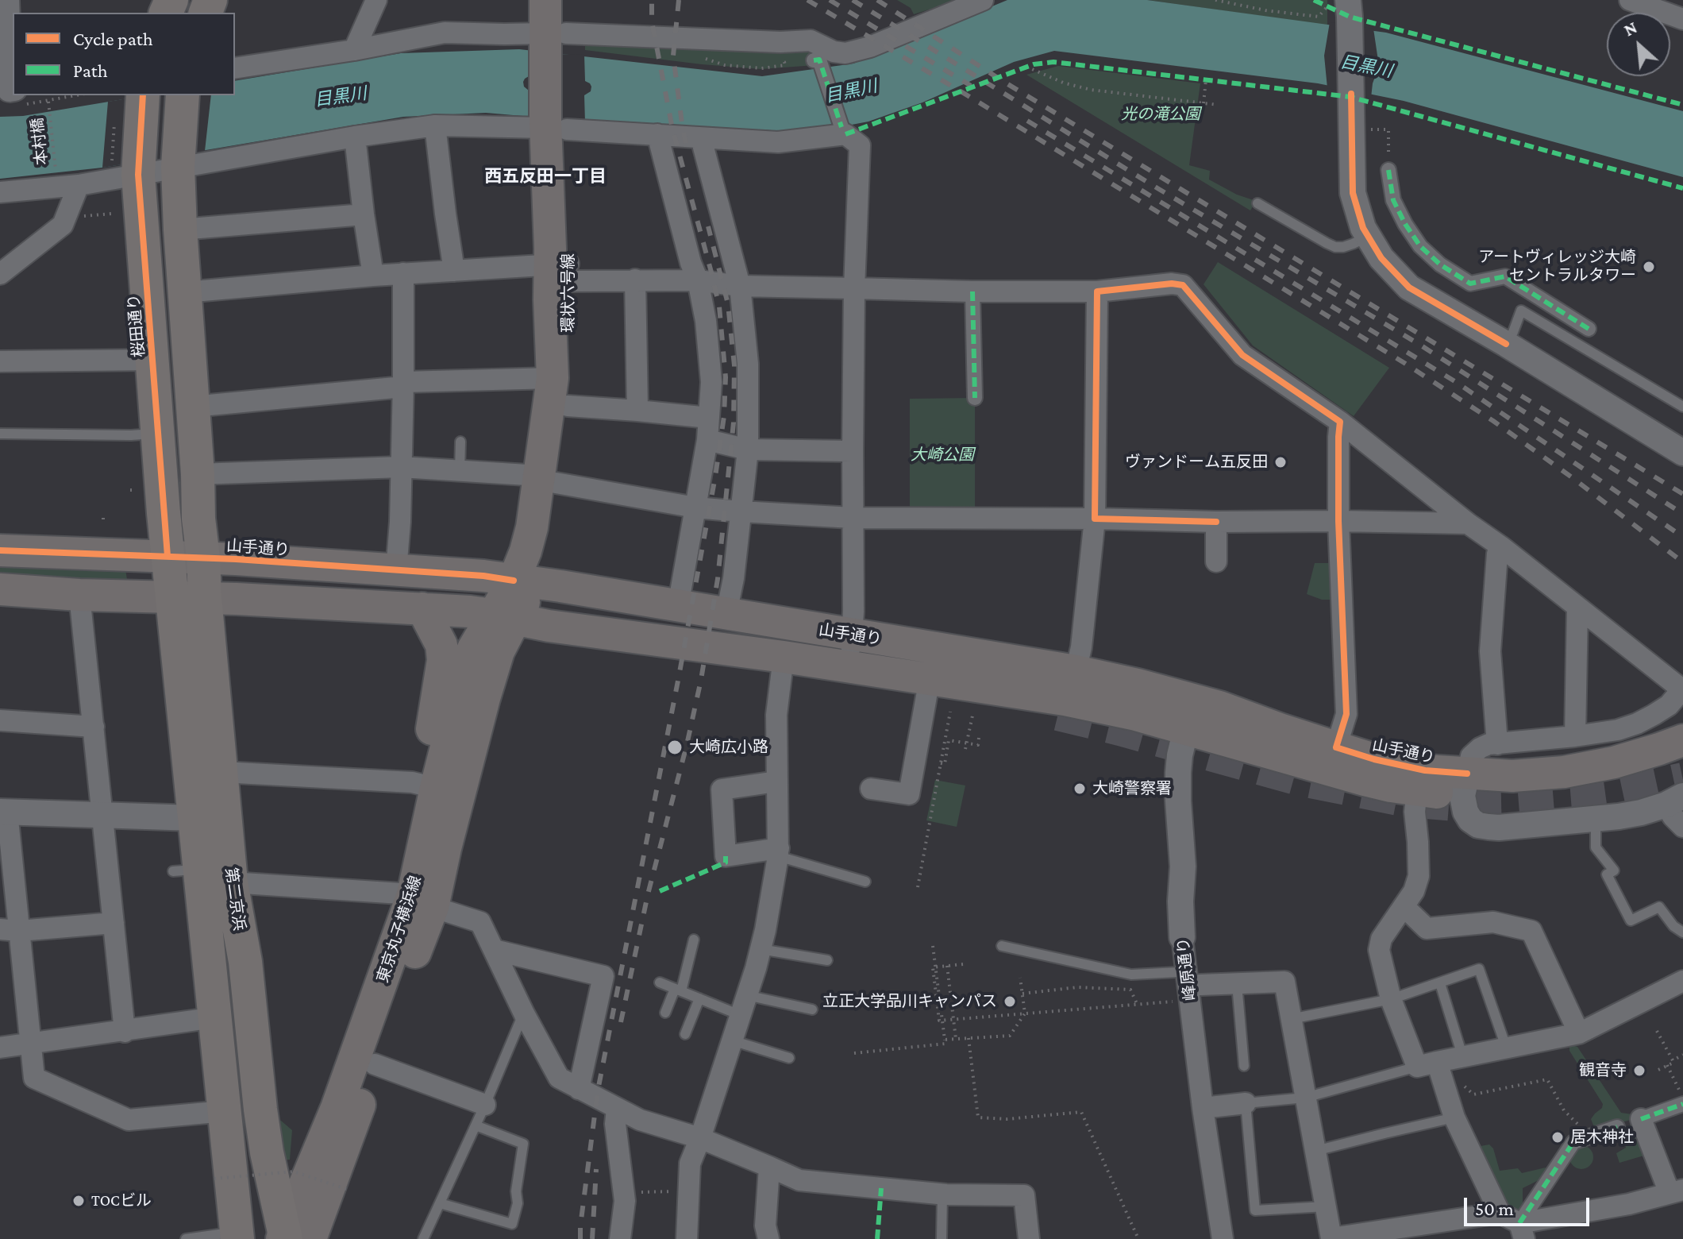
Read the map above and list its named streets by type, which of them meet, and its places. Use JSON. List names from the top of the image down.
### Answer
{
  "streets": {
    "highway": ["桜田通り", "第二京浜"],
    "main road": ["環状六号線", "山手通り", "東京丸子横浜線"],
    "street": ["峰原通り"],
    "path": ["本村橋"]
  },
  "crossings": [
    ["環状六号線", "山手通り"],
    ["環状六号線", "東京丸子横浜線"],
    ["桜田通り", "山手通り"],
    ["桜田通り", "第二京浜"],
    ["山手通り", "第二京浜"],
    ["山手通り", "東京丸子横浜線"],
    ["山手通り", "峰原通り"],
    ["第二京浜", "東京丸子横浜線"]
  ],
  "districts": ["西五反田一丁目"],
  "water": ["目黒川"],
  "parks": ["光の滝公園", "大崎公園"],
  "places": [
    "アートヴィレッジ大崎 セントラルタワー",
    "ヴァンドーム五反田",
    "大崎広小路",
    "大崎警察署",
    "立正大学品川キャンパス",
    "観音寺",
    "居木神社",
    "TOCビル"
  ],
  "legend": ["Cycle path", "Path"],
  "scale_bar": "50 m",
  "north": "top left"
}
